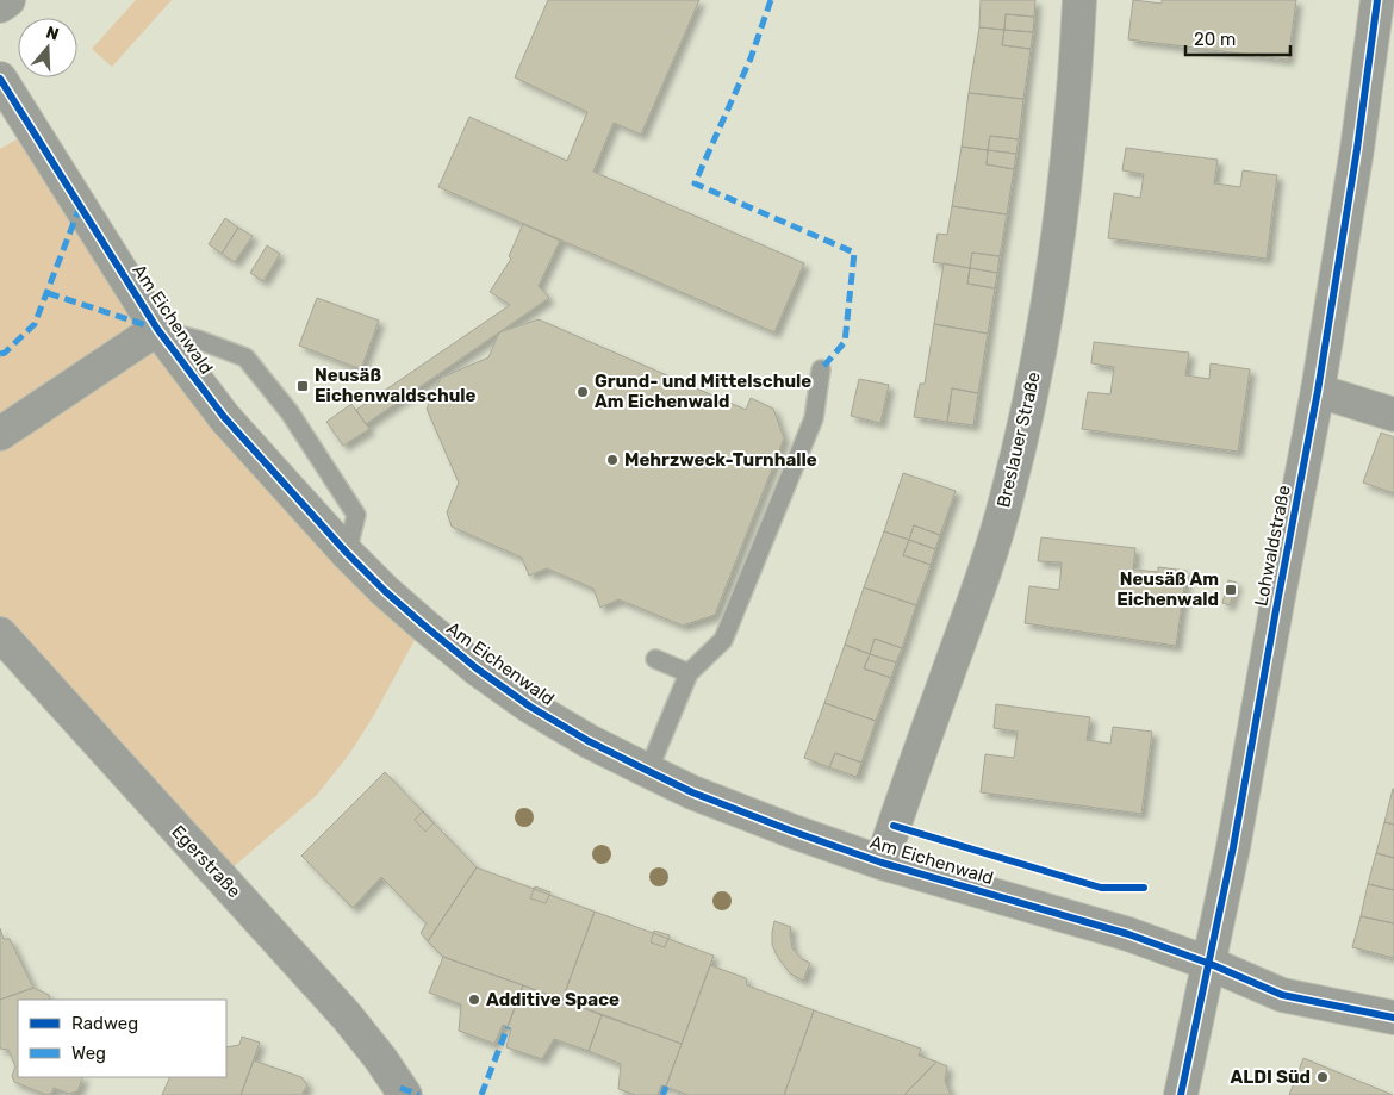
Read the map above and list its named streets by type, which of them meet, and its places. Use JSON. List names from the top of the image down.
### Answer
{
  "streets": {
    "street": [
      "Am Eichenwald",
      "Breslauer Straße",
      "Lohwaldstraße",
      "Egerstraße"
    ]
  },
  "crossings": [
    ["Am Eichenwald", "Breslauer Straße"],
    ["Am Eichenwald", "Lohwaldstraße"]
  ],
  "places": {
    "transit": ["Neusäß Eichenwaldschule", "Neusäß Am Eichenwald"],
    "other": [
      "Grund- und Mittelschule Am Eichenwald",
      "Mehrzweck-Turnhalle",
      "Additive Space",
      "ALDI Süd"
    ]
  },
  "legend": ["Radweg", "Weg"],
  "scale_bar": "20 m",
  "north": "top"
}
